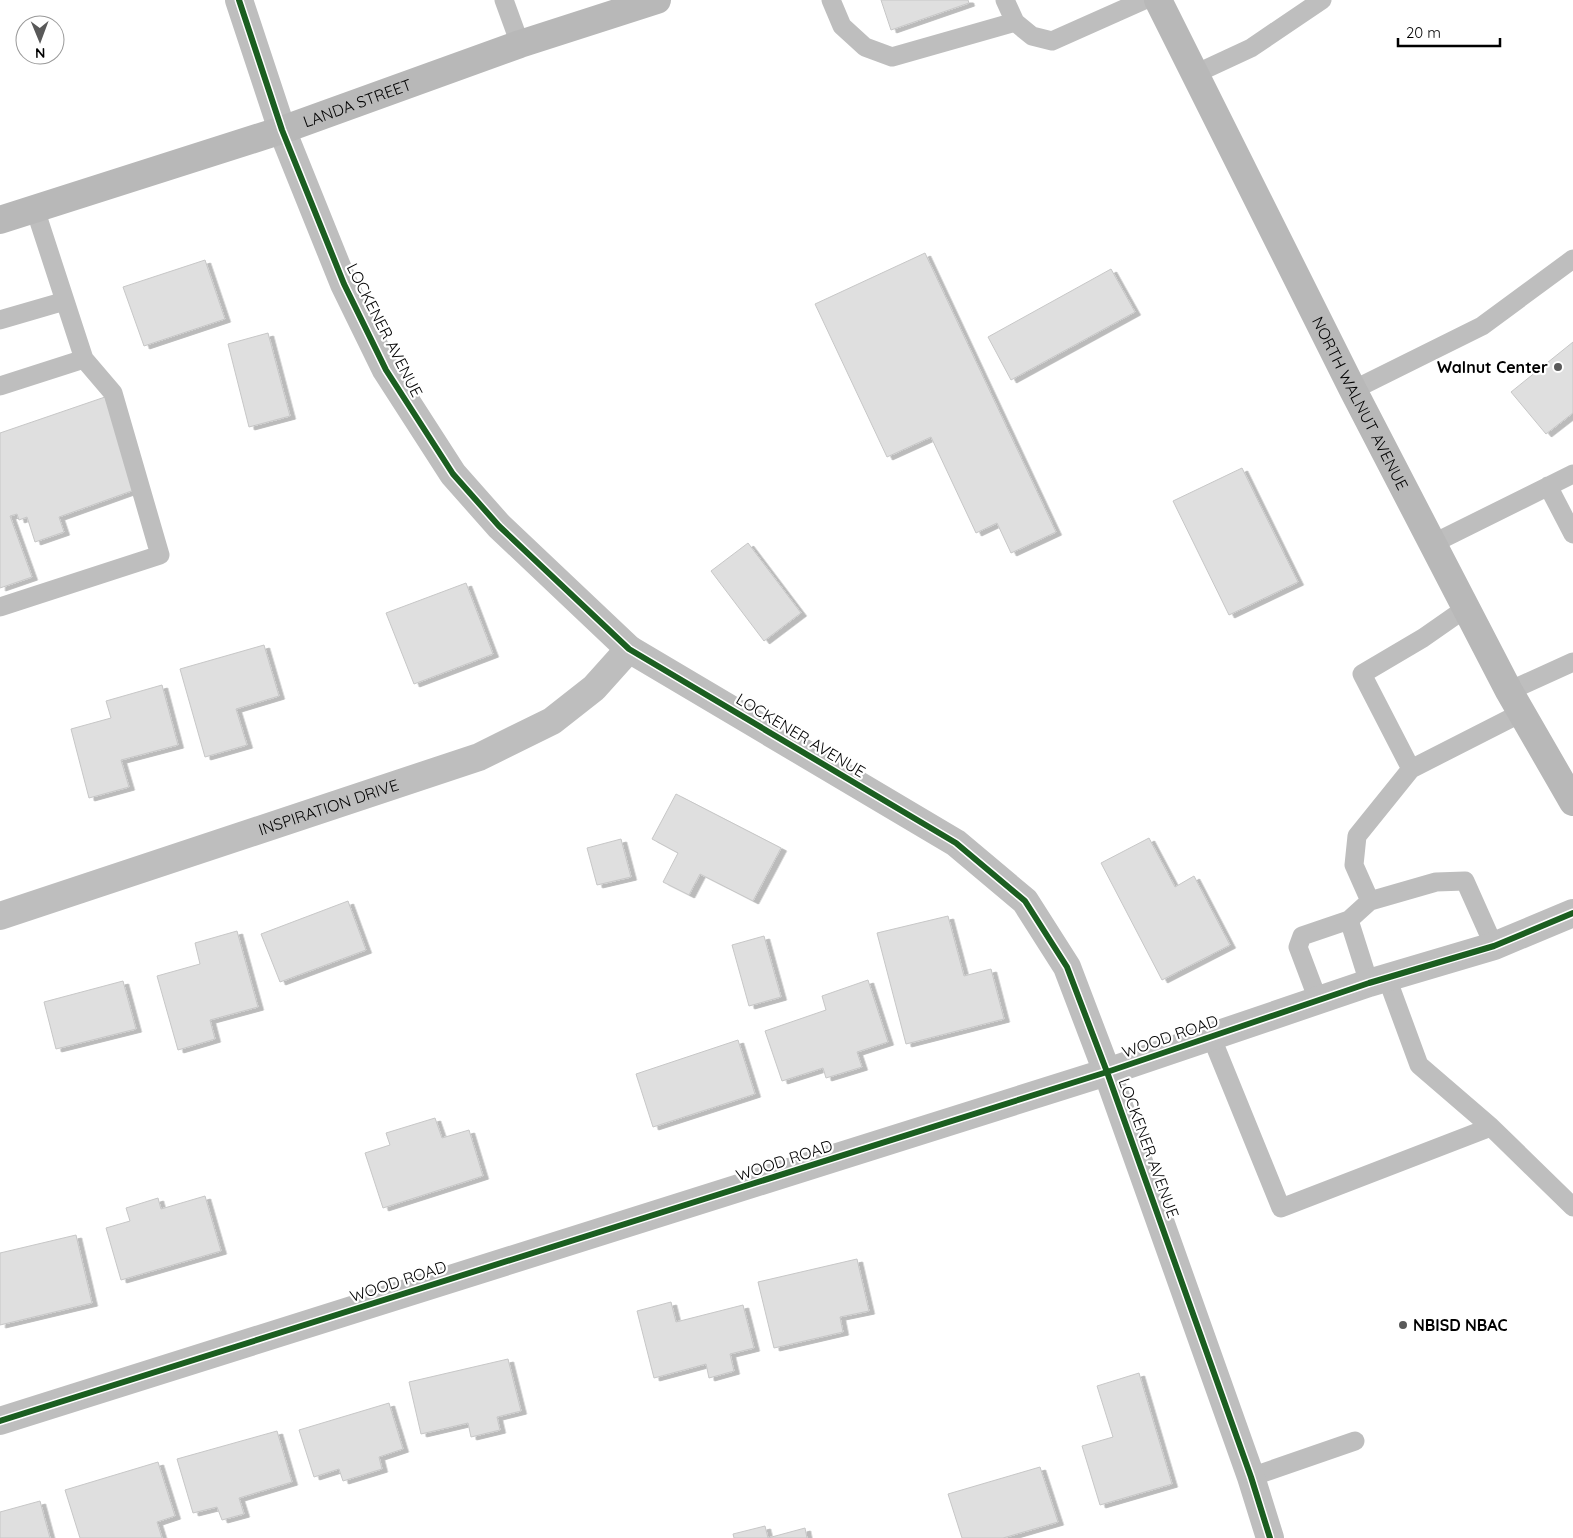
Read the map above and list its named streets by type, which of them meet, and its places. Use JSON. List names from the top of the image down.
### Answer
{
  "streets": {
    "main road": ["LANDA STREET", "NORTH WALNUT AVENUE"],
    "street": ["LOCKENER AVENUE", "INSPIRATION DRIVE", "WOOD ROAD"]
  },
  "crossings": [
    ["LANDA STREET", "LOCKENER AVENUE"],
    ["LOCKENER AVENUE", "INSPIRATION DRIVE"],
    ["LOCKENER AVENUE", "WOOD ROAD"]
  ],
  "places": ["Walnut Center", "NBISD NBAC"],
  "scale_bar": "20 m",
  "north": "bottom"
}
